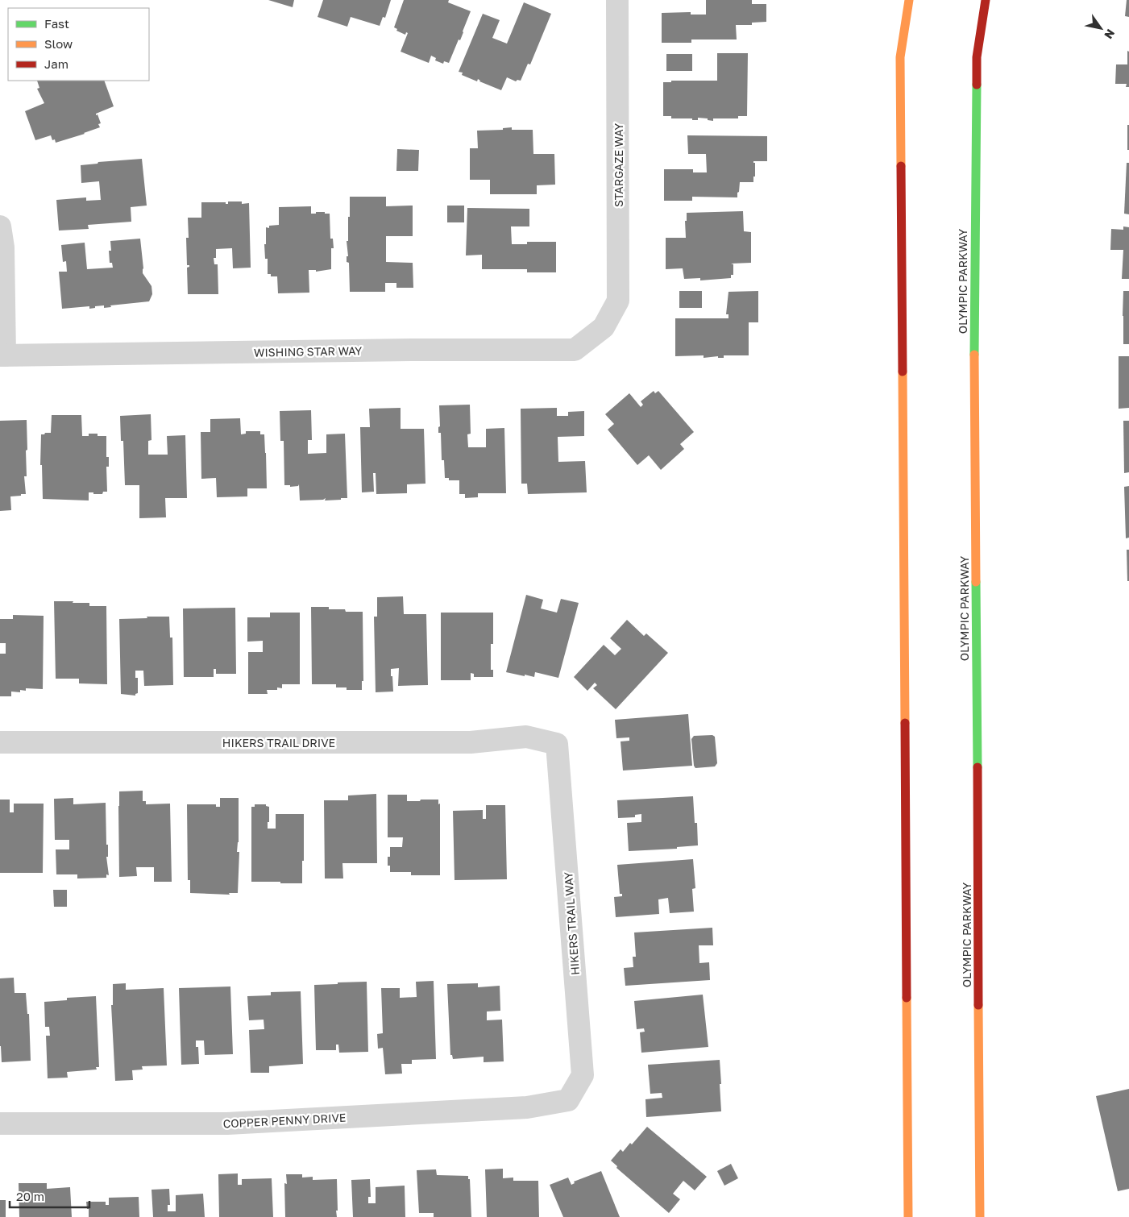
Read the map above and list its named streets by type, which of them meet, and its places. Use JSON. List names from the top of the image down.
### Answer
{
  "streets": {
    "main road": ["OLYMPIC PARKWAY"],
    "street": [
      "STARGAZE WAY",
      "WISHING STAR WAY",
      "HIKERS TRAIL DRIVE",
      "HIKERS TRAIL WAY",
      "COPPER PENNY DRIVE"
    ]
  },
  "crossings": [
    ["STARGAZE WAY", "WISHING STAR WAY"],
    ["HIKERS TRAIL DRIVE", "HIKERS TRAIL WAY"],
    ["HIKERS TRAIL WAY", "COPPER PENNY DRIVE"]
  ],
  "legend": ["Fast", "Slow", "Jam"],
  "scale_bar": "20 m",
  "north": "bottom right"
}
